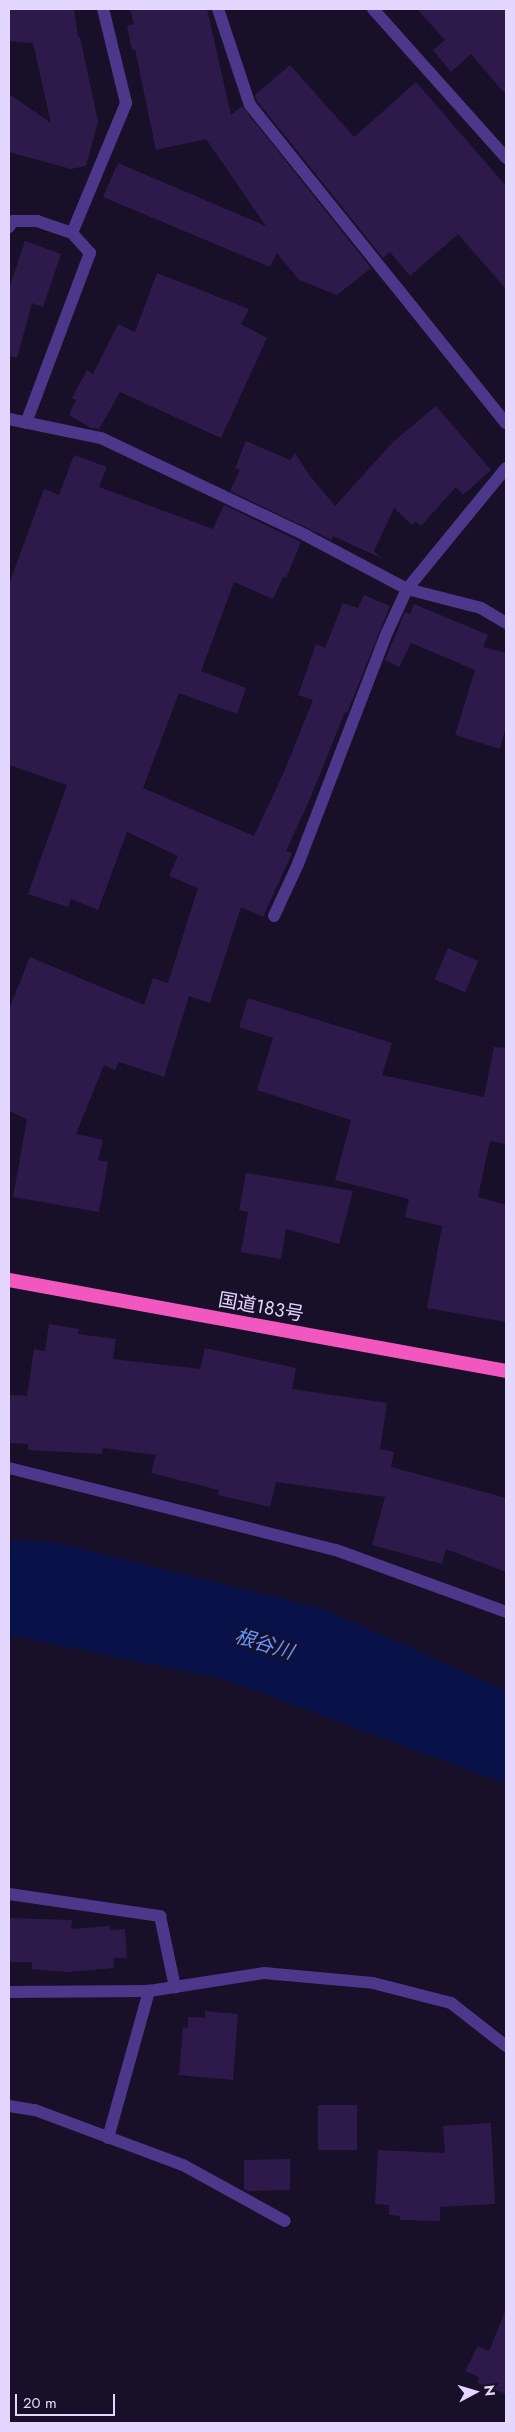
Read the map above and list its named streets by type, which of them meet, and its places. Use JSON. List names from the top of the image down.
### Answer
{
  "streets": {
    "highway": ["国道183号"]
  },
  "water": ["根谷川"],
  "scale_bar": "20 m",
  "north": "right"
}
